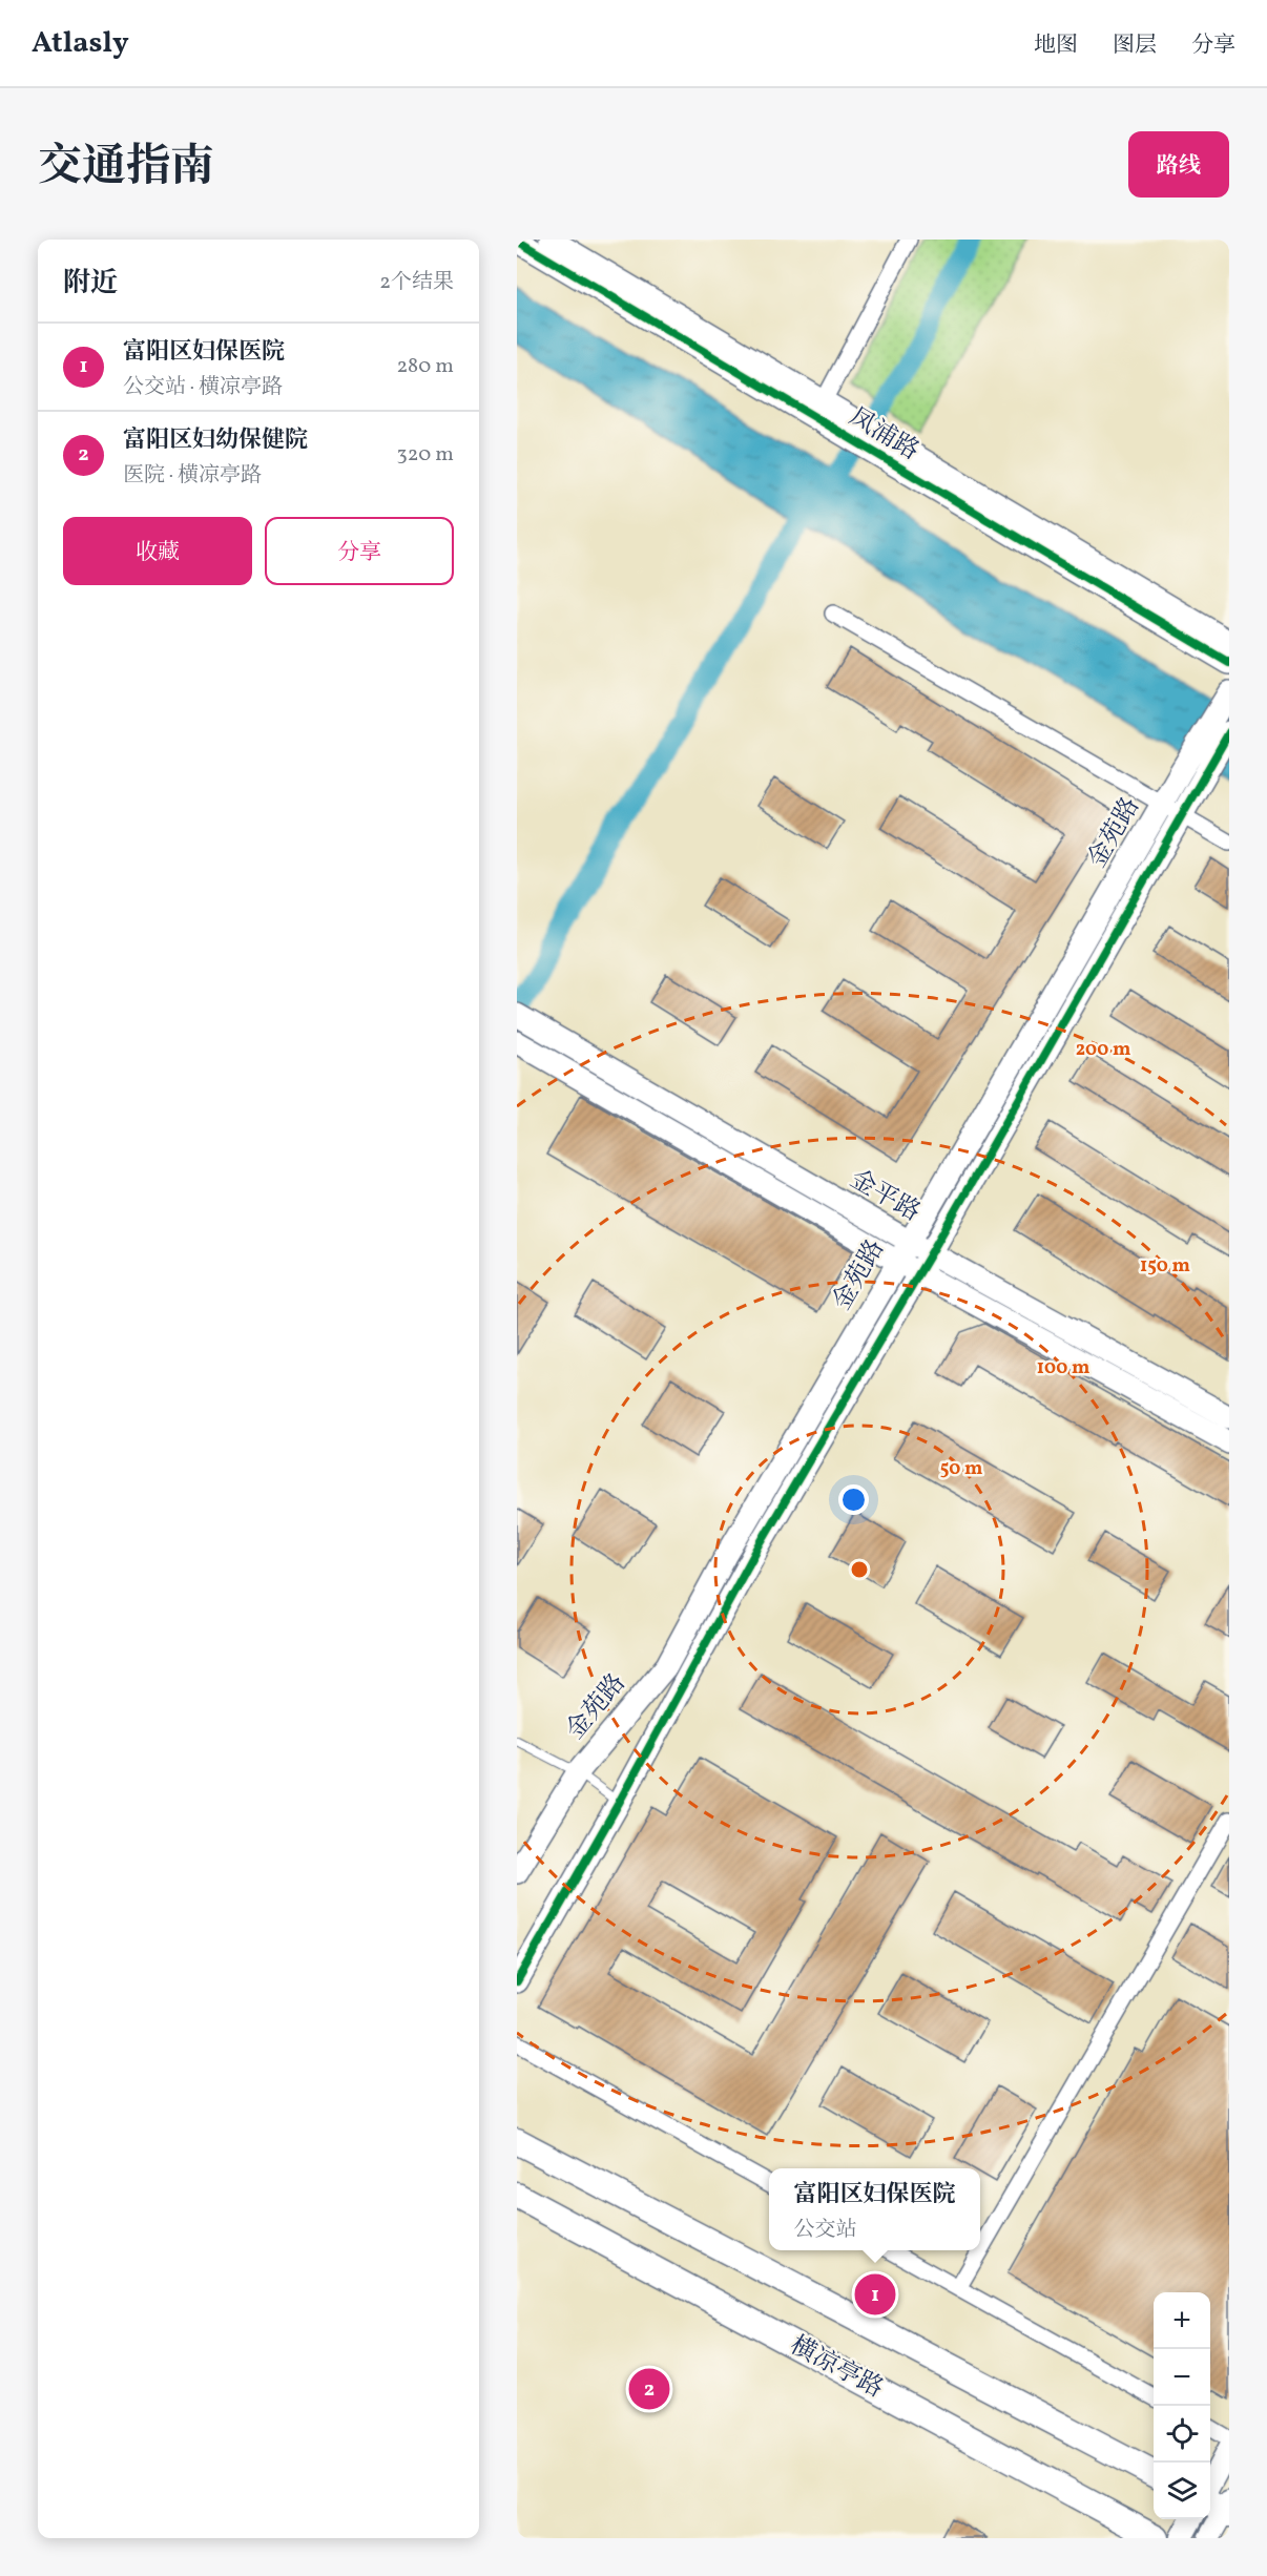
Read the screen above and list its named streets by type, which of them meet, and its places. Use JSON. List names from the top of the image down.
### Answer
{
  "streets": {
    "main road": ["横凉亭路"],
    "street": ["凤浦路", "金苑路", "金平路"]
  },
  "crossings": [
    ["金苑路", "金平路"]
  ],
  "page": {
    "header": "Atlasly",
    "nav": ["地图", "图层", "分享"],
    "title": "交通指南",
    "buttons": [
      "路线",
      ["收藏", "分享"]
    ],
    "heading": ["附近", "2个结果"],
    "list": [
      {
        "mark": "1",
        "name": "富阳区妇保医院",
        "note": "公交站 · 横凉亭路",
        "value": "280 m"
      },
      {
        "mark": "2",
        "name": "富阳区妇幼保健院",
        "note": "医院 · 横凉亭路",
        "value": "320 m"
      }
    ],
    "popup": ["富阳区妇保医院", "公交站"],
    "pins": ["1", "2"],
    "map_buttons": ["+", "−"]
  },
  "rings": [
    "200 m",
    "150 m",
    "100 m",
    "50 m"
  ]
}
